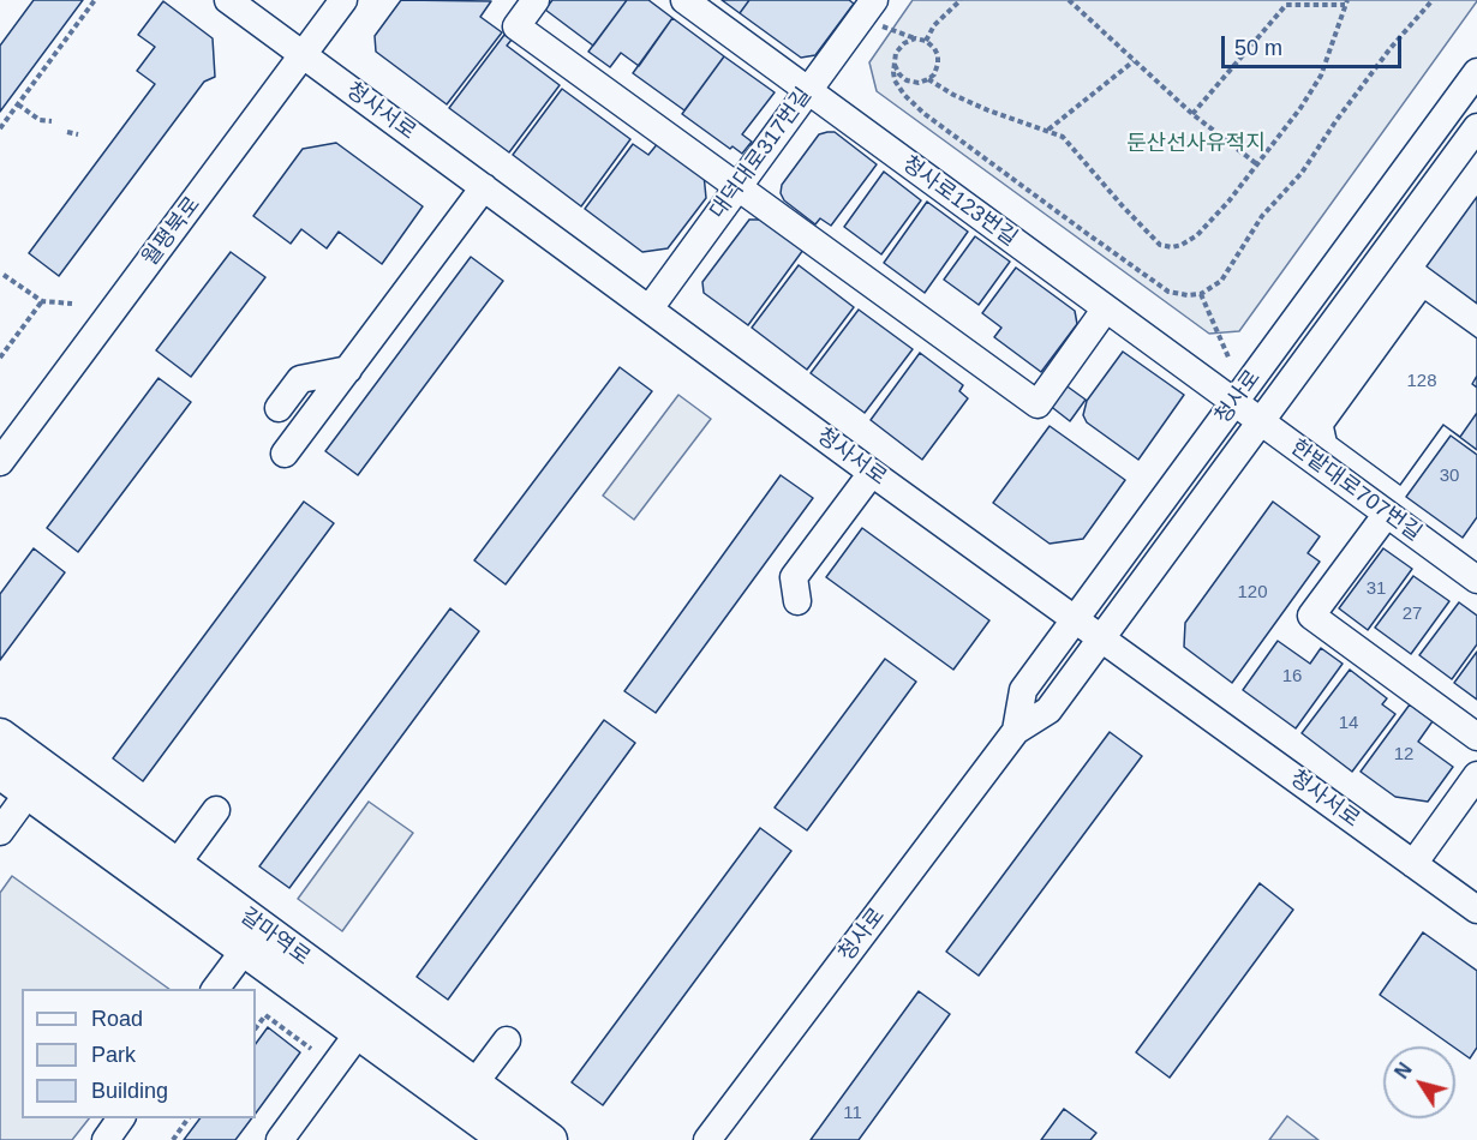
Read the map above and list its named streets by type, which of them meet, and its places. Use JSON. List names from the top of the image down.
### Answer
{
  "streets": {
    "main road": ["갈마역로"],
    "street": [
      "청사서로",
      "대덕대로317번길",
      "청사로123번길",
      "월평북로",
      "청사로",
      "한밭대로707번길"
    ]
  },
  "crossings": [
    ["청사서로", "대덕대로317번길"],
    ["청사서로", "월평북로"],
    ["청사서로", "청사로"],
    ["대덕대로317번길", "청사로123번길"],
    ["청사로123번길", "청사로"],
    ["청사로123번길", "한밭대로707번길"],
    ["청사로", "한밭대로707번길"]
  ],
  "parks": ["둔산선사유적지"],
  "house_numbers": [
    "128",
    "30",
    "31",
    "120",
    "27",
    "16",
    "14",
    "12",
    "11"
  ],
  "legend": ["Road", "Park", "Building"],
  "scale_bar": "50 m",
  "north": "top left"
}
